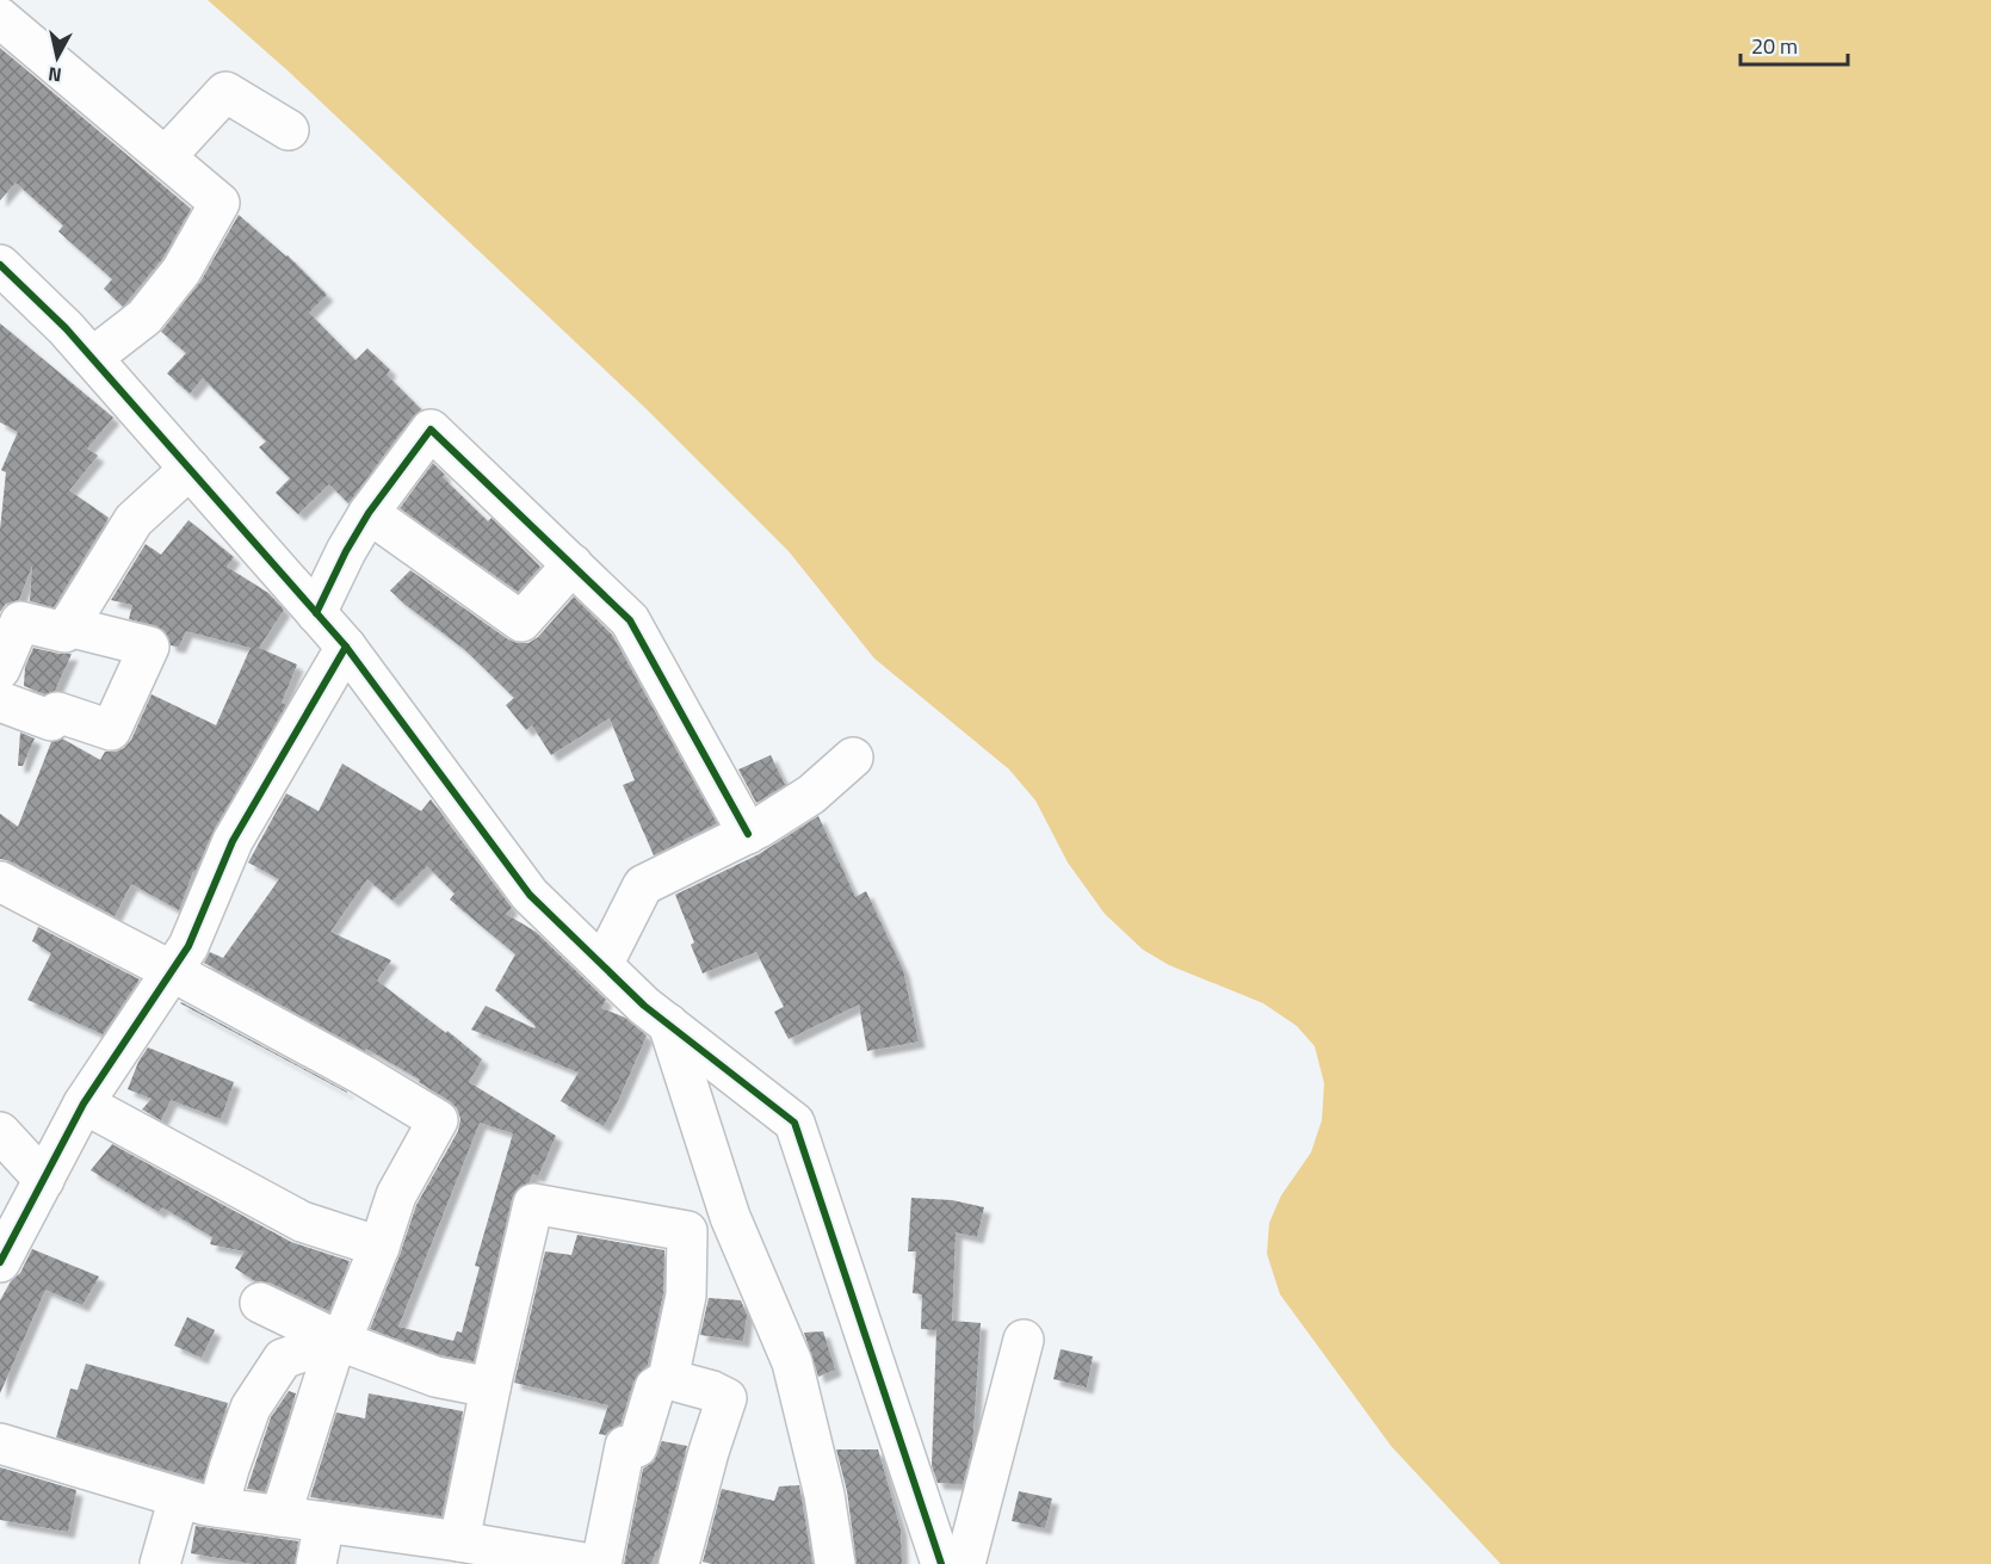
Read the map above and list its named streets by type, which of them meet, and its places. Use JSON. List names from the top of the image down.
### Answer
{
  "scale_bar": "20 m",
  "north": "bottom"
}
